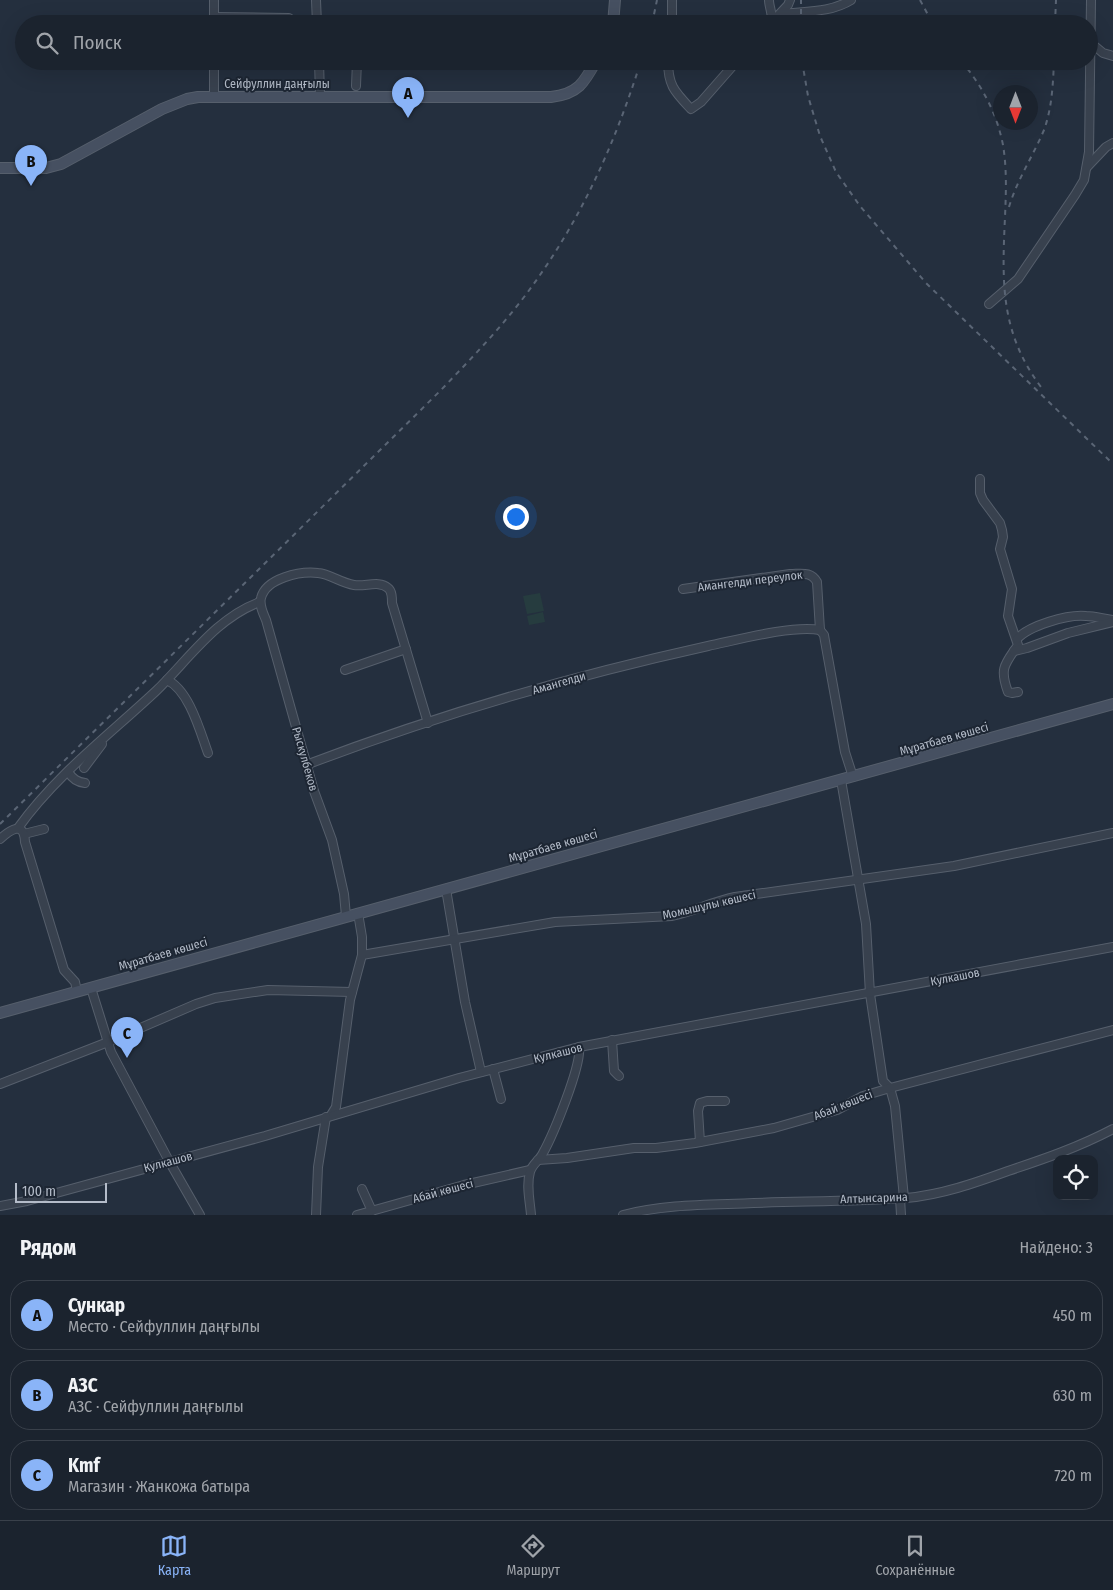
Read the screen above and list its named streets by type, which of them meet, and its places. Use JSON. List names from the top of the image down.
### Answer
{
  "streets": {
    "street": [
      "Сейфуллин даңғылы",
      "Амангелди переулок",
      "Амангелди",
      "Мұратбаев көшесі",
      "Рыскулбеков",
      "Момышұлы көшесі",
      "Кулкашов",
      "Абай көшесі",
      "Алтынсарина"
    ]
  },
  "crossings": [
    ["Амангелди переулок", "Амангелди"],
    ["Амангелди", "Рыскулбеков"],
    ["Мұратбаев көшесі", "Рыскулбеков"]
  ],
  "scale_bar": "100 m",
  "north": "bottom",
  "page": {
    "search": "Поиск",
    "pins": ["A", "B", "C"],
    "scale": "100 m",
    "heading": ["Рядом", "Найдено: 3"],
    "list": [
      {
        "mark": "A",
        "name": "Сункар",
        "note": "Место · Сейфуллин даңғылы",
        "value": "450 m"
      },
      {
        "mark": "B",
        "name": "АЗС",
        "note": "АЗС · Сейфуллин даңғылы",
        "value": "630 m"
      },
      {
        "mark": "C",
        "name": "Kmf",
        "note": "Магазин · Жанкожа батыра",
        "value": "720 m"
      }
    ],
    "nav": ["Карта", "Маршрут", "Сохранённые"]
  }
}
